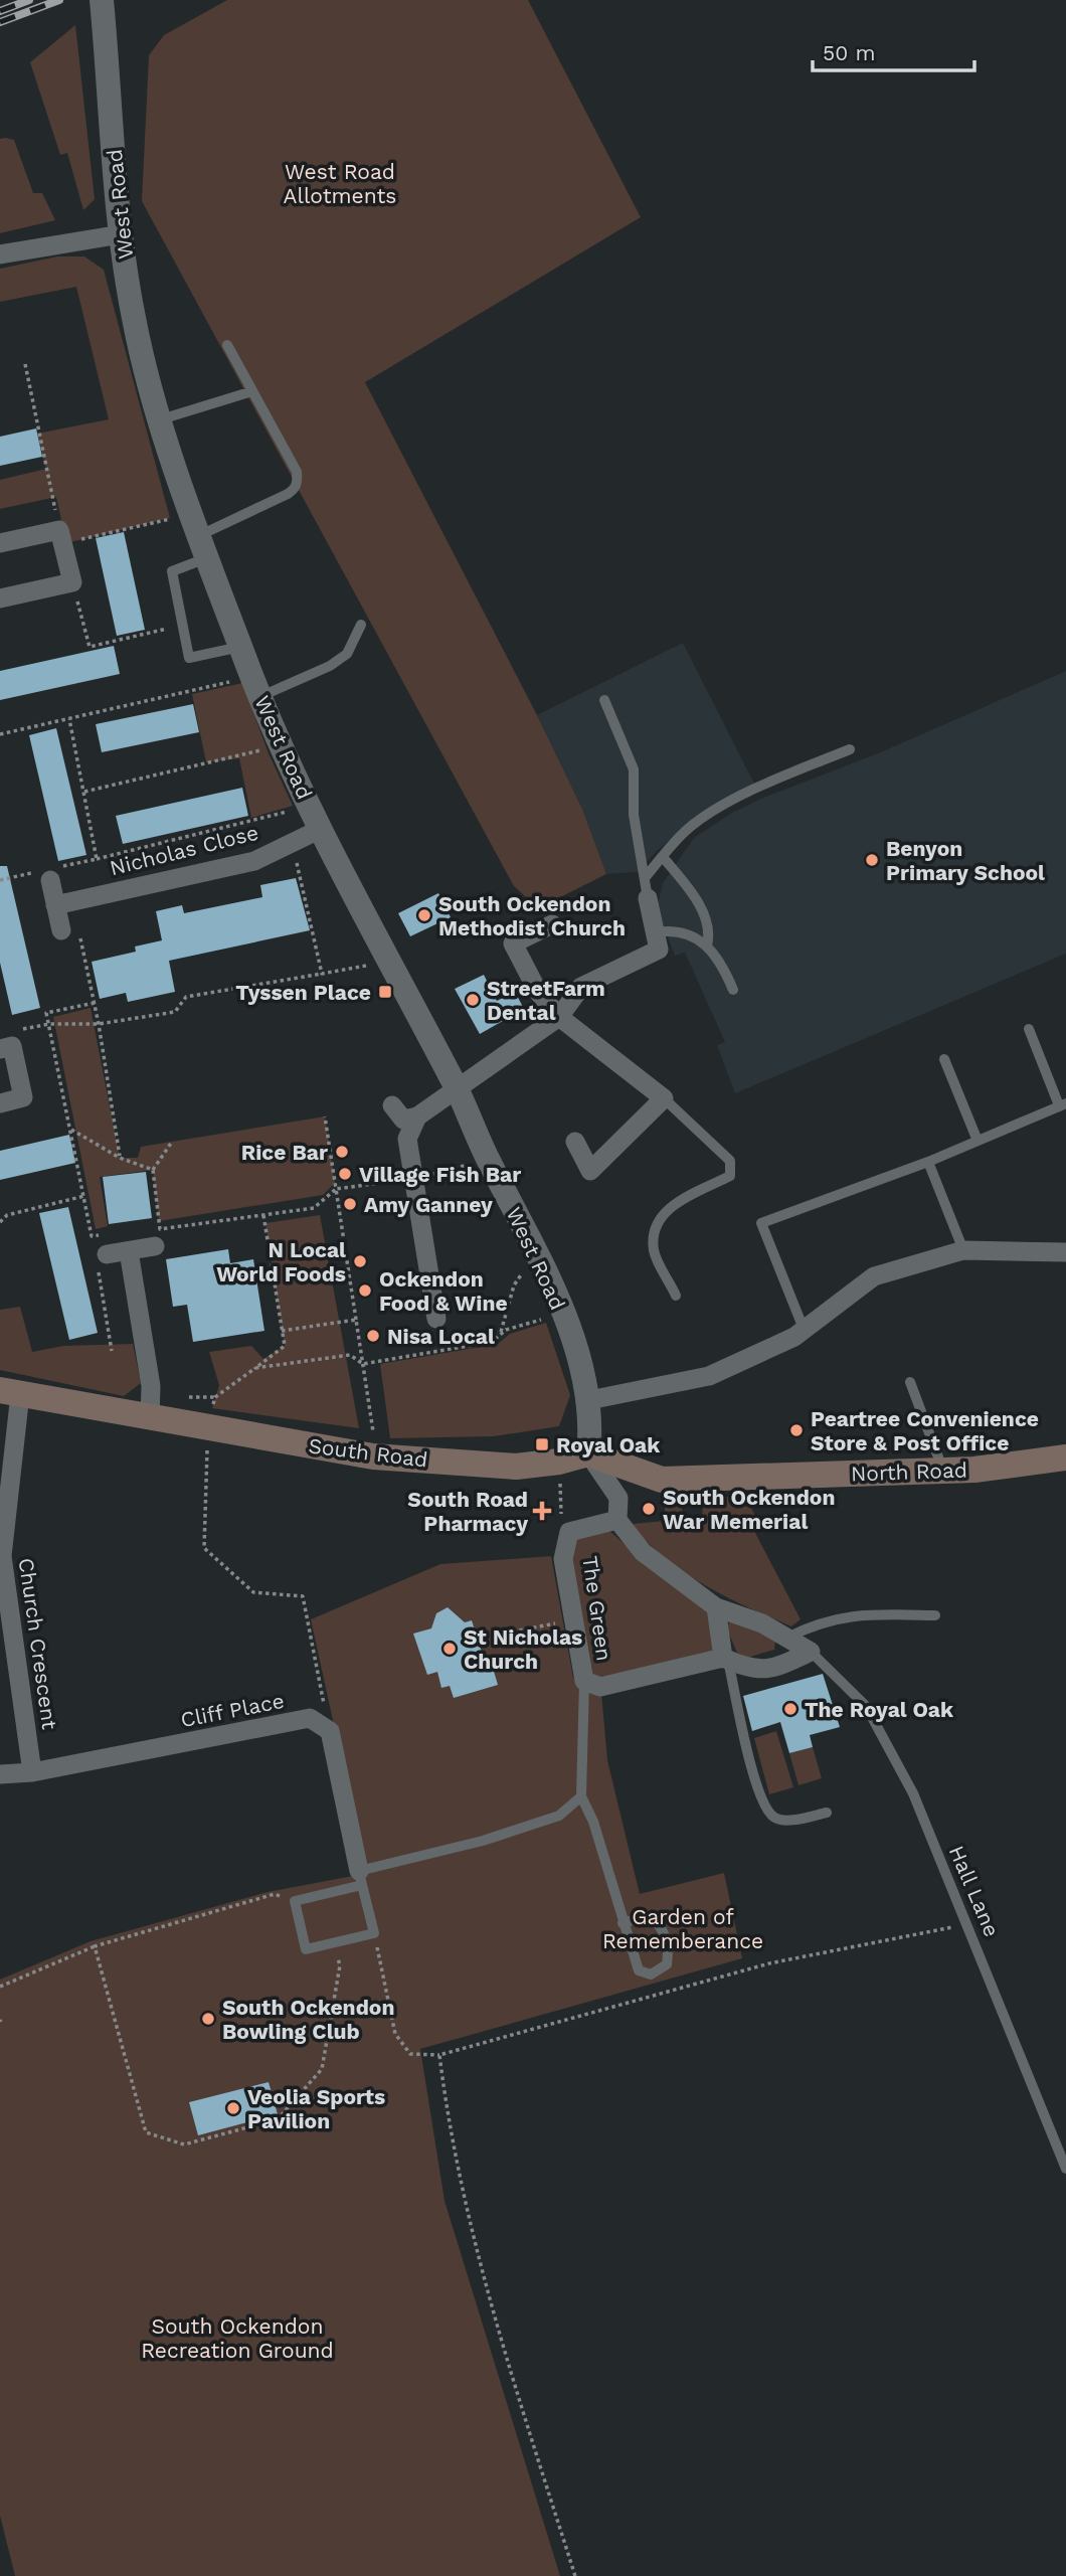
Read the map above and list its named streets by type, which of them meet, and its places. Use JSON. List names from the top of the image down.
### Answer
{
  "streets": {
    "main road": ["South Road", "North Road"],
    "street": [
      "West Road",
      "Nicholas Close",
      "The Green",
      "Church Crescent",
      "Cliff Place"
    ],
    "lane": ["Hall Lane"]
  },
  "crossings": [
    ["West Road", "Nicholas Close"],
    ["West Road", "South Road"],
    ["West Road", "North Road"],
    ["South Road", "North Road"],
    ["South Road", "Church Crescent"],
    ["The Green", "Hall Lane"],
    ["Church Crescent", "Cliff Place"]
  ],
  "parks": ["West Road Allotments", "Garden of Rememberance", "South Ockendon Recreation Ground"],
  "places": {
    "other": [
      "Benyon Primary School",
      "South Ockendon Methodist Church",
      "StreetFarm Dental",
      "Rice Bar",
      "Village Fish Bar",
      "Amy Ganney",
      "N Local World Foods",
      "Ockendon Food & Wine",
      "Nisa Local",
      "Peartree Convenience Store & Post Office",
      "South Ockendon War Memerial",
      "St Nicholas Church",
      "The Royal Oak",
      "South Ockendon Bowling Club",
      "Veolia Sports Pavilion"
    ],
    "transit": ["Tyssen Place", "Royal Oak"],
    "health": ["South Road Pharmacy"]
  },
  "scale_bar": "50 m"
}
